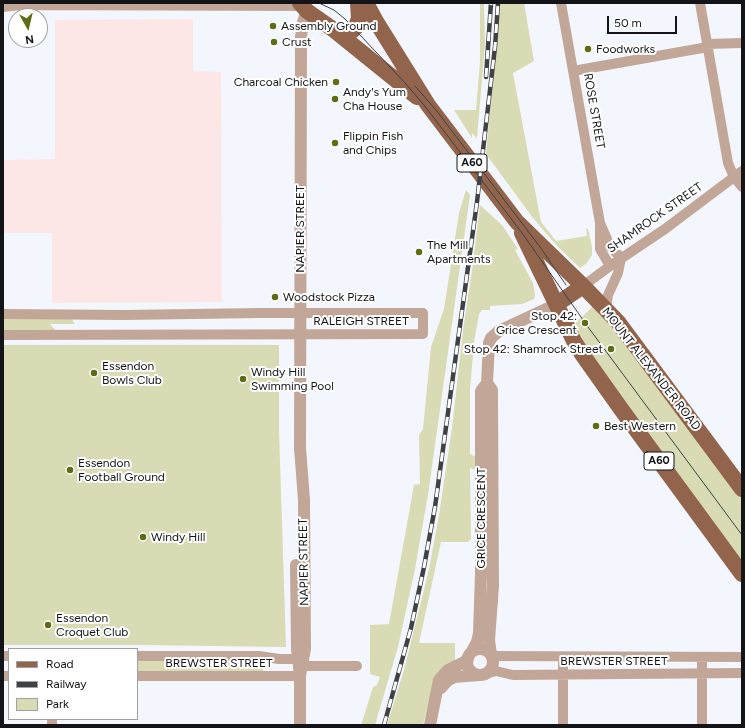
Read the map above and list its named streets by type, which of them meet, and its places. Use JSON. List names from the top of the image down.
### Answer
{
  "streets": {
    "main road": ["A60", "MOUNT ALEXANDER ROAD"],
    "street": [
      "ROSE STREET",
      "SHAMROCK STREET",
      "NAPIER STREET",
      "RALEIGH STREET",
      "GRICE CRESCENT",
      "BREWSTER STREET"
    ]
  },
  "crossings": [
    ["ROSE STREET", "SHAMROCK STREET"],
    ["A60", "NAPIER STREET"],
    ["A60", "MOUNT ALEXANDER ROAD"],
    ["SHAMROCK STREET", "MOUNT ALEXANDER ROAD"],
    ["NAPIER STREET", "RALEIGH STREET"],
    ["NAPIER STREET", "BREWSTER STREET"],
    ["MOUNT ALEXANDER ROAD", "GRICE CRESCENT"],
    ["GRICE CRESCENT", "BREWSTER STREET"]
  ],
  "places": [
    "Assembly Ground",
    "Crust",
    "Foodworks",
    "Charcoal Chicken",
    "Andy's Yum Cha House",
    "Flippin Fish and Chips",
    "The Mill Apartments",
    "Woodstock Pizza",
    "Stop 42: Grice Crescent",
    "Stop 42: Shamrock Street",
    "Essendon Bowls Club",
    "Windy Hill Swimming Pool",
    "Best Western",
    "Essendon Football Ground",
    "Windy Hill",
    "Essendon Croquet Club"
  ],
  "legend": ["Road", "Railway", "Park"],
  "scale_bar": "50 m",
  "north": "bottom"
}
